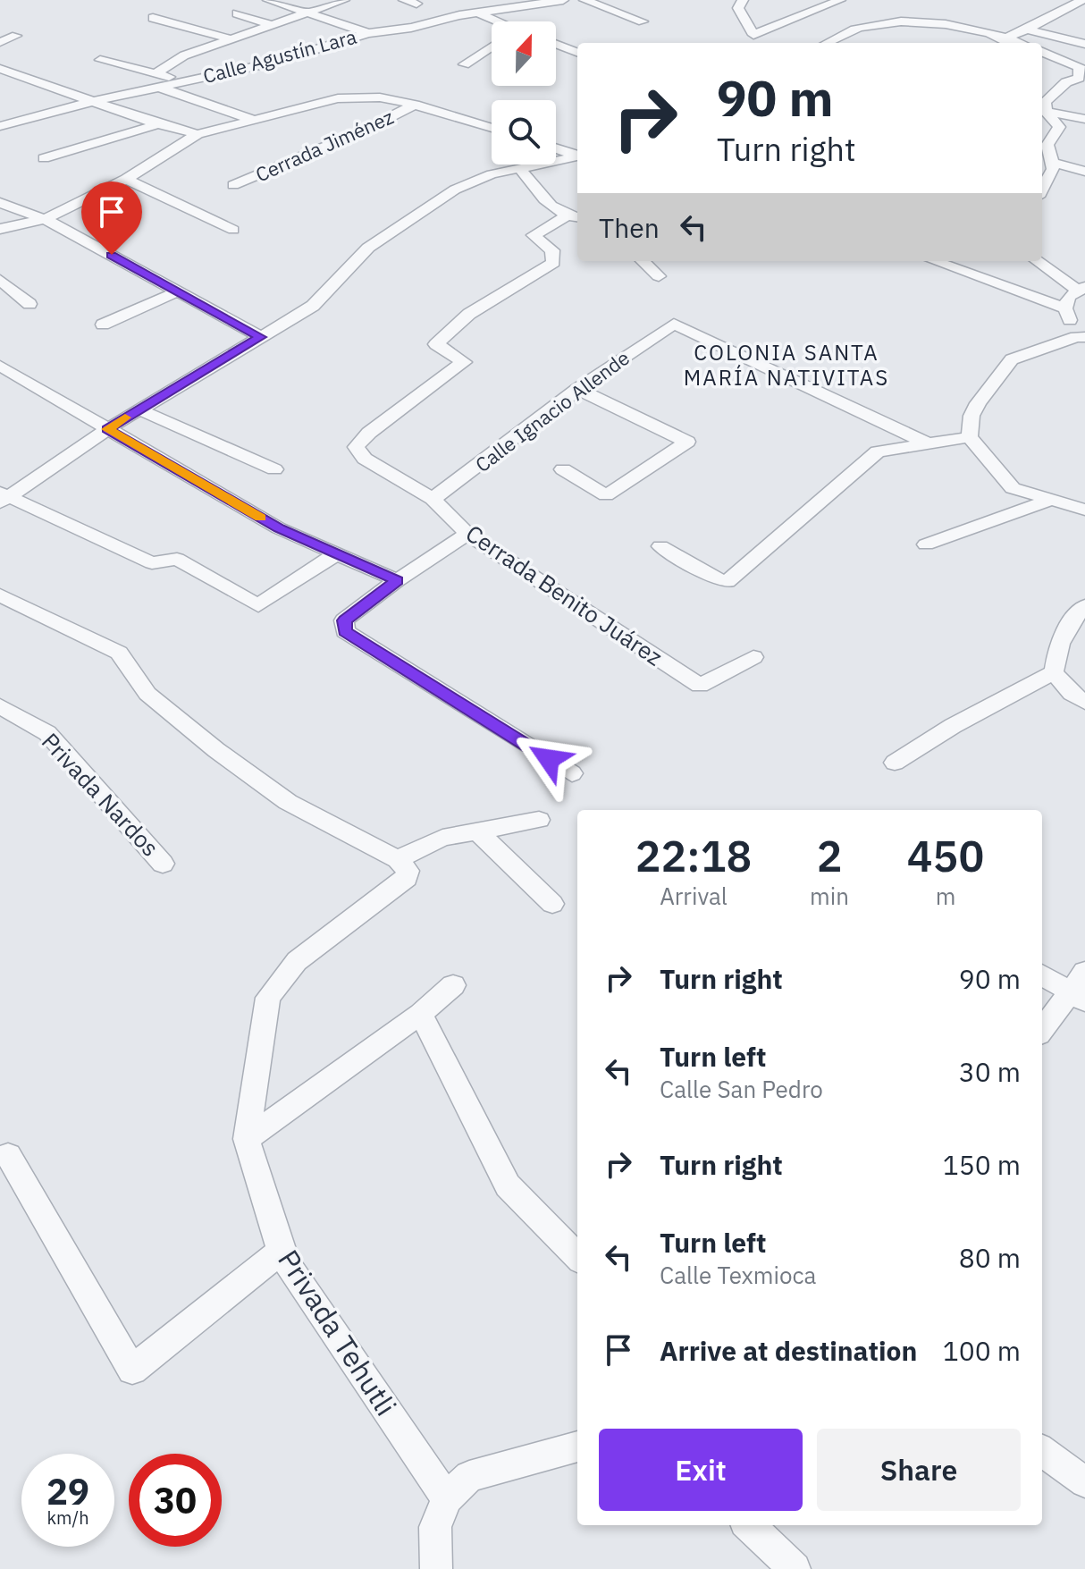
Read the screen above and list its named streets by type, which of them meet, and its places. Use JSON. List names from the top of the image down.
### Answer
{
  "streets": {
    "street": [
      "Calle Agustín Lara",
      "Cerrada Jiménez",
      "Calle Ignacio Allende",
      "Cerrada Benito Juárez",
      "Privada Nardos",
      "Privada Tehutli"
    ]
  },
  "crossings": [
    ["Calle Ignacio Allende", "Cerrada Benito Juárez"]
  ],
  "districts": ["COLONIA SANTA MARÍA NATIVITAS"],
  "north": "top",
  "page": {
    "turn": ["90 m", "Turn right"],
    "then": "Then",
    "eta": [
      "22:18",
      "Arrival",
      "2",
      "min",
      "450",
      "m"
    ],
    "list": [
      {
        "name": "Turn right",
        "value": "90 m"
      },
      {
        "name": "Turn left",
        "note": "Calle San Pedro",
        "value": "30 m"
      },
      {
        "name": "Turn right",
        "value": "150 m"
      },
      {
        "name": "Turn left",
        "note": "Calle Texmioca",
        "value": "80 m"
      },
      {
        "name": "Arrive at destination",
        "value": "100 m"
      }
    ],
    "buttons": ["Exit", "Share"],
    "speed": "29 km/h",
    "limit": "30"
  }
}
